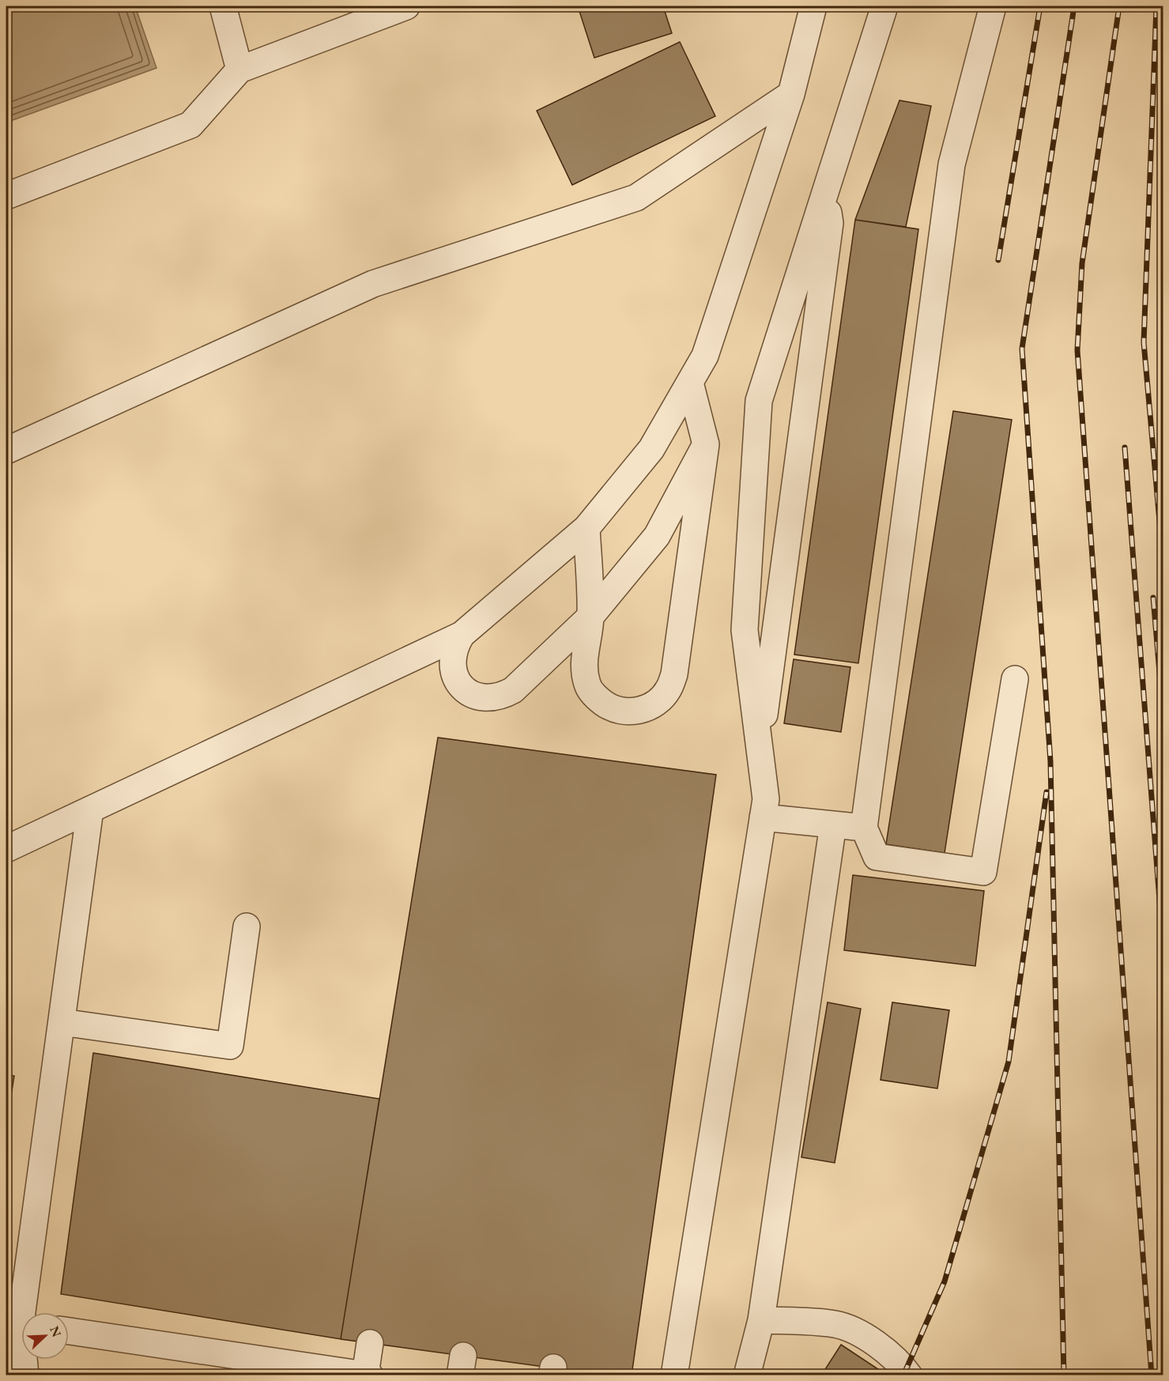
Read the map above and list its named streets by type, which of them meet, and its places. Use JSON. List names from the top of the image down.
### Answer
{
  "north": "top right"
}
